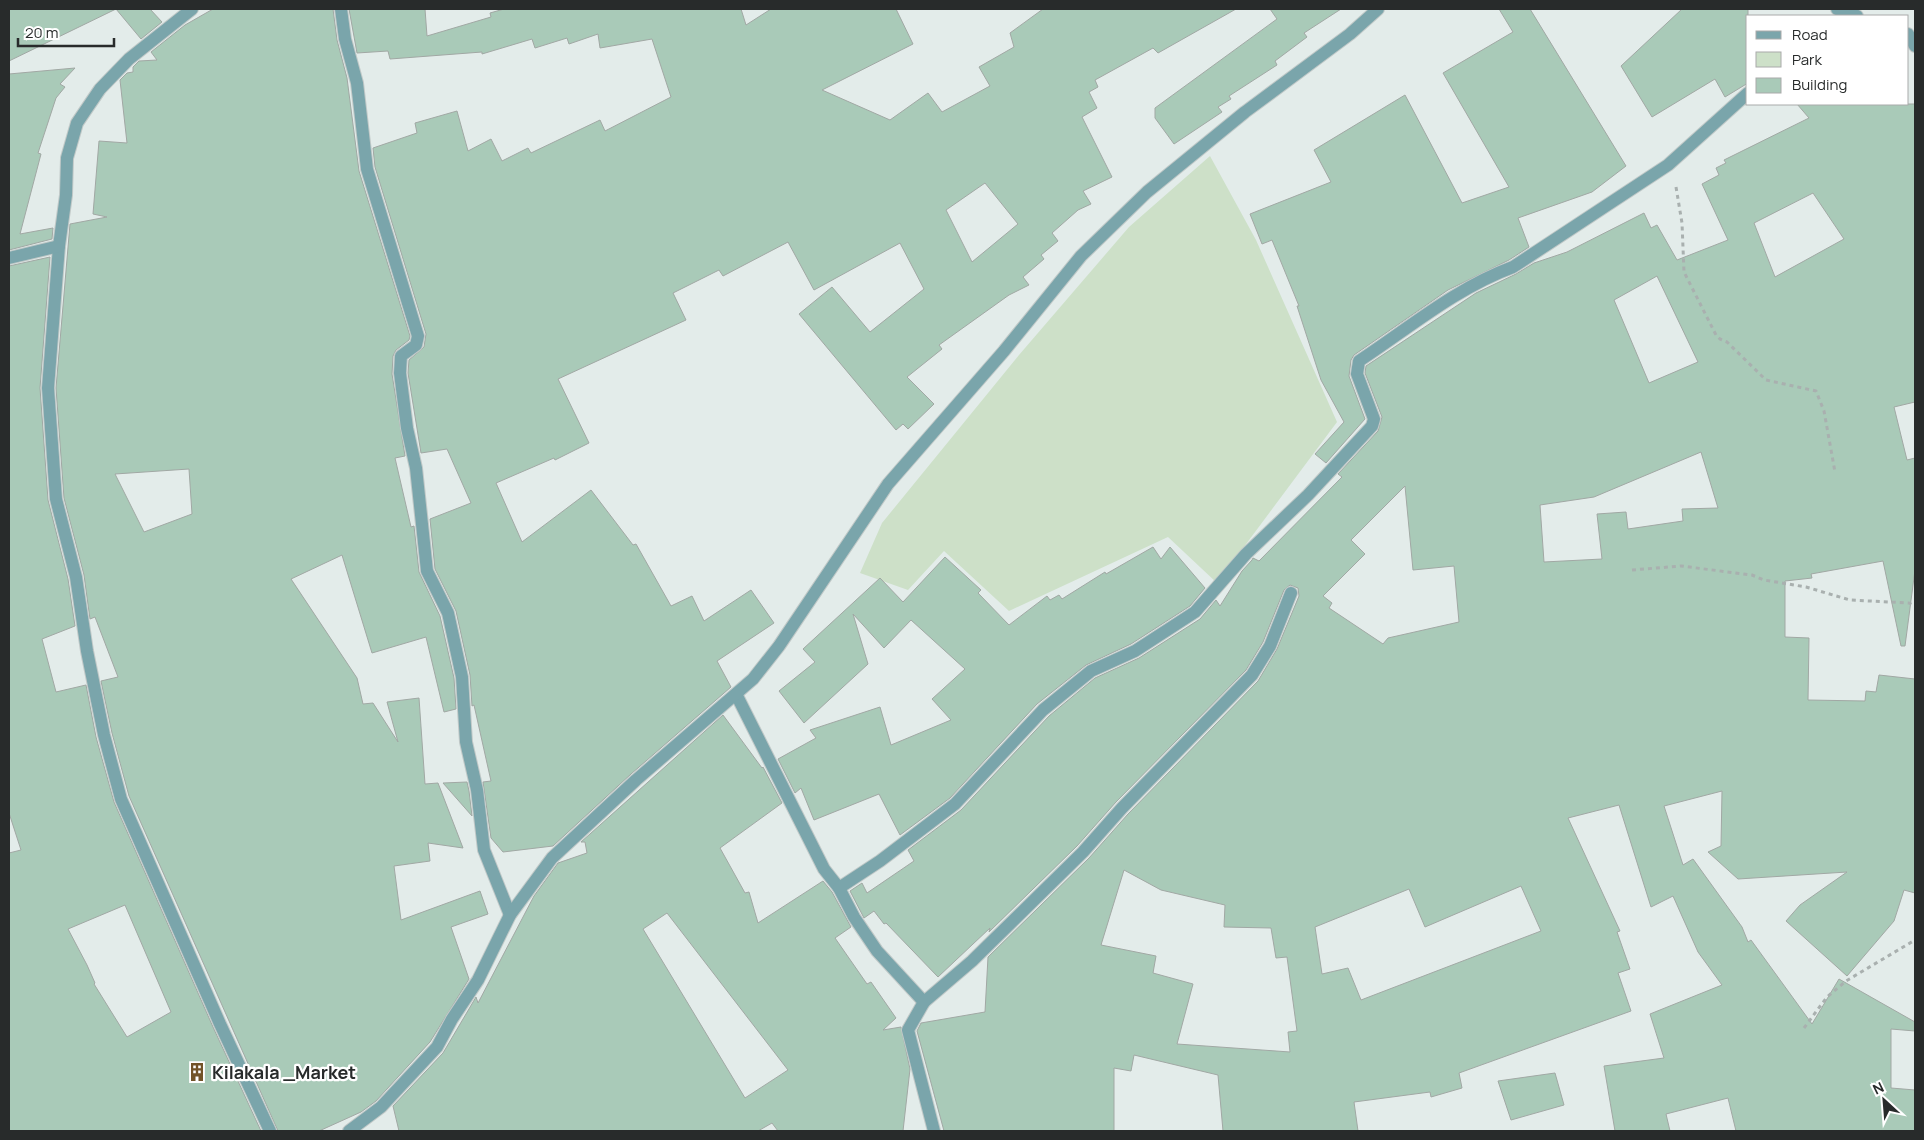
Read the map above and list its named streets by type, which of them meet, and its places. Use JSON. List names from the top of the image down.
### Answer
{
  "places": {
    "building": ["Kilakala _Market"]
  },
  "legend": ["Road", "Park", "Building"],
  "scale_bar": "20 m",
  "north": "top left"
}
